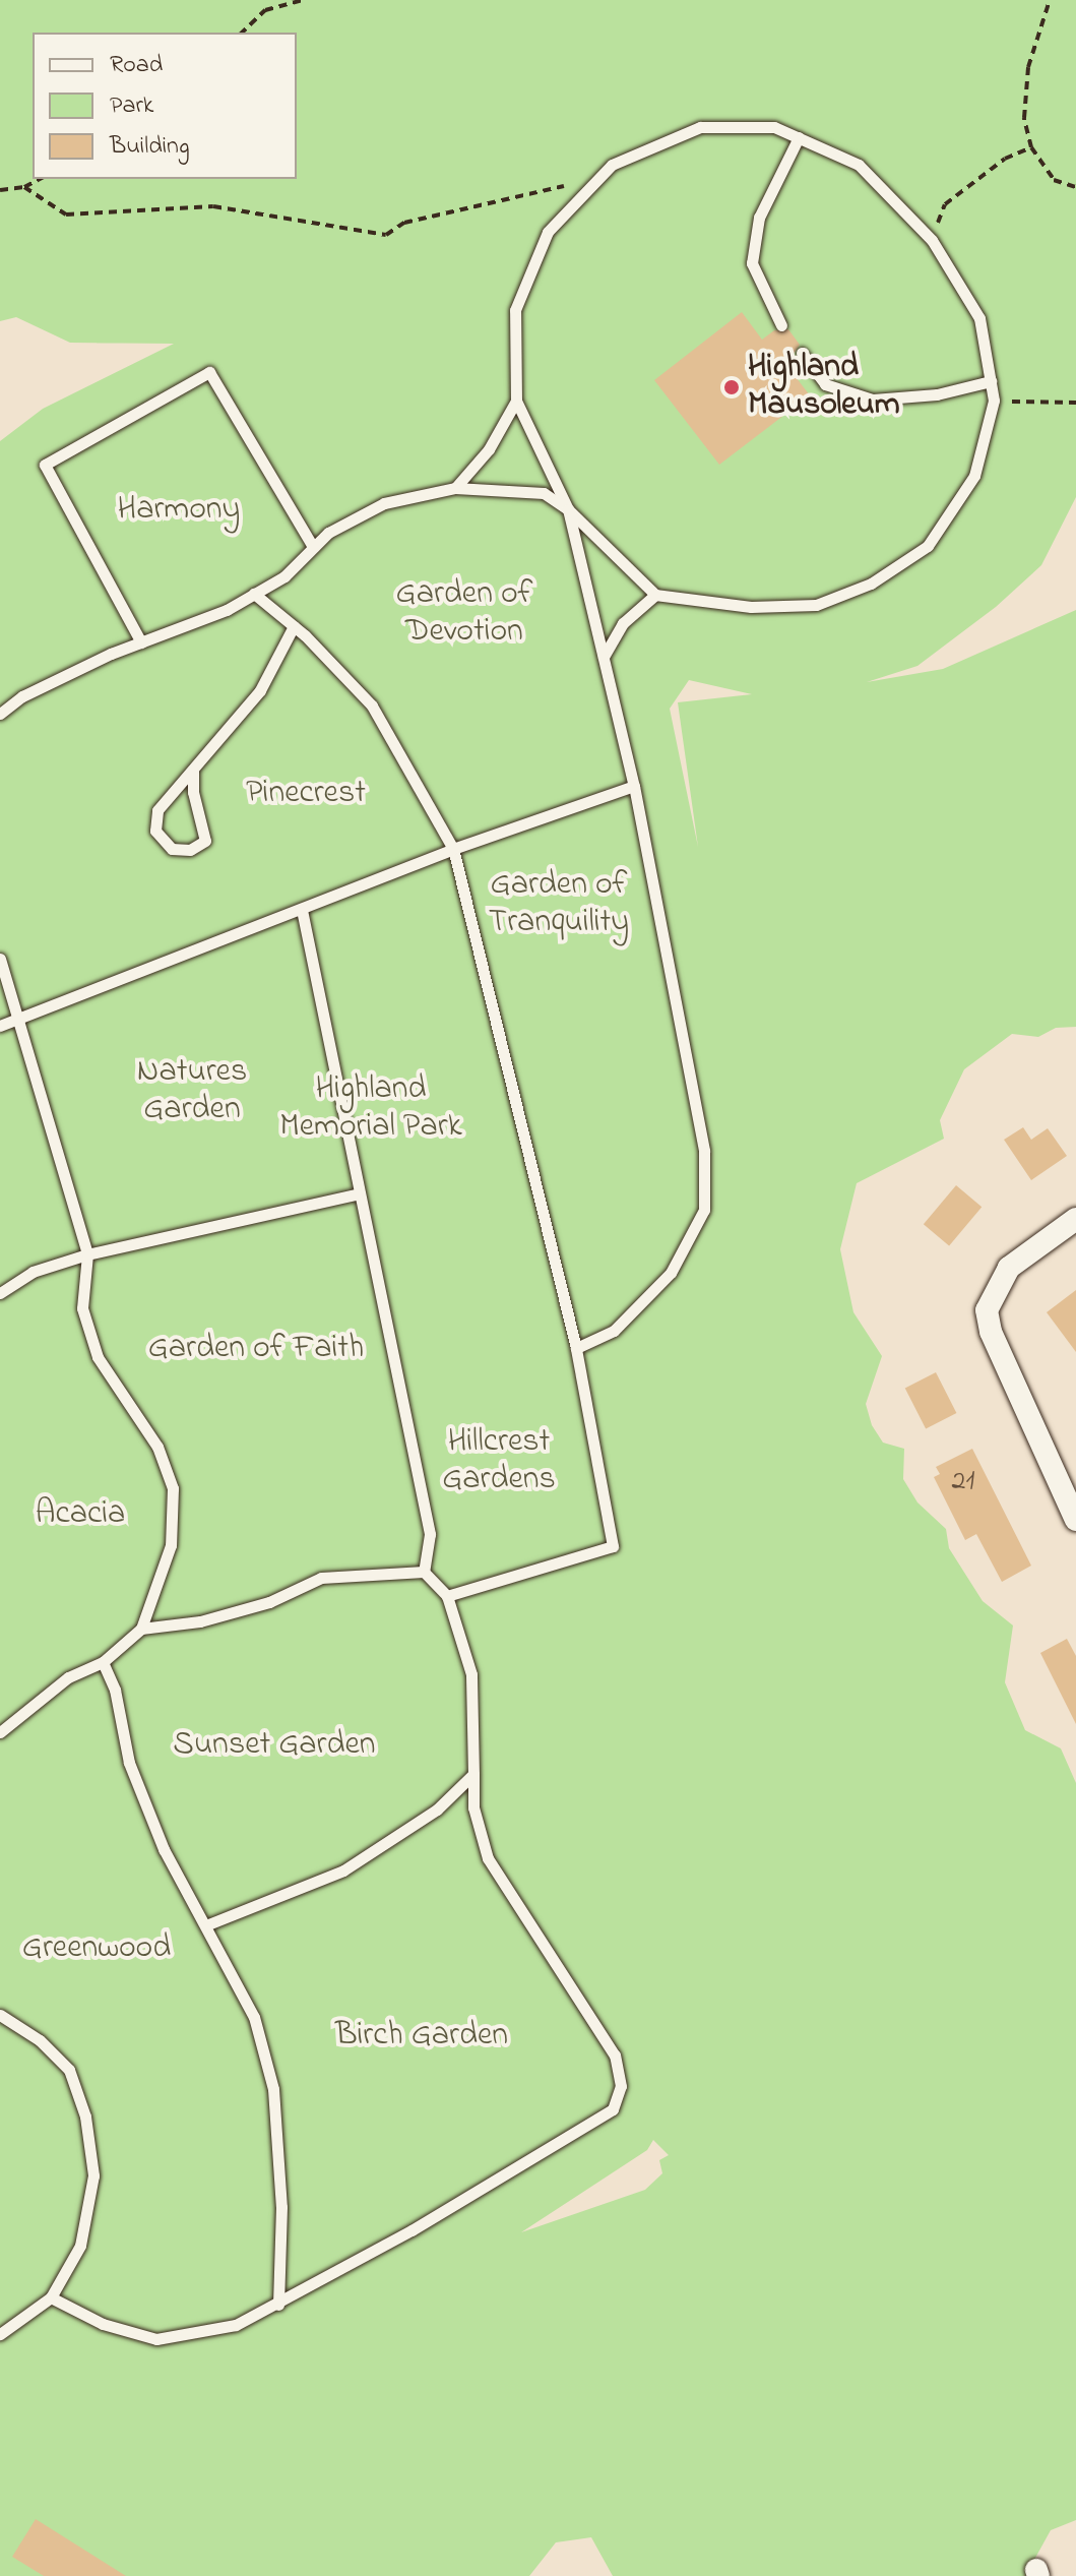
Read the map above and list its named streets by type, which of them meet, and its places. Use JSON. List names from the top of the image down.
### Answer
{
  "parks": [
    "Harmony",
    "Garden of Devotion",
    "Pinecrest",
    "Garden of Tranquility",
    "Natures Garden",
    "Highland Memorial Park",
    "Garden of Faith",
    "Hillcrest Gardens",
    "Acacia",
    "Sunset Garden",
    "Greenwood",
    "Birch Garden"
  ],
  "places": ["Highland Mausoleum"],
  "house_numbers": ["21"],
  "legend": ["Road", "Park", "Building"]
}
